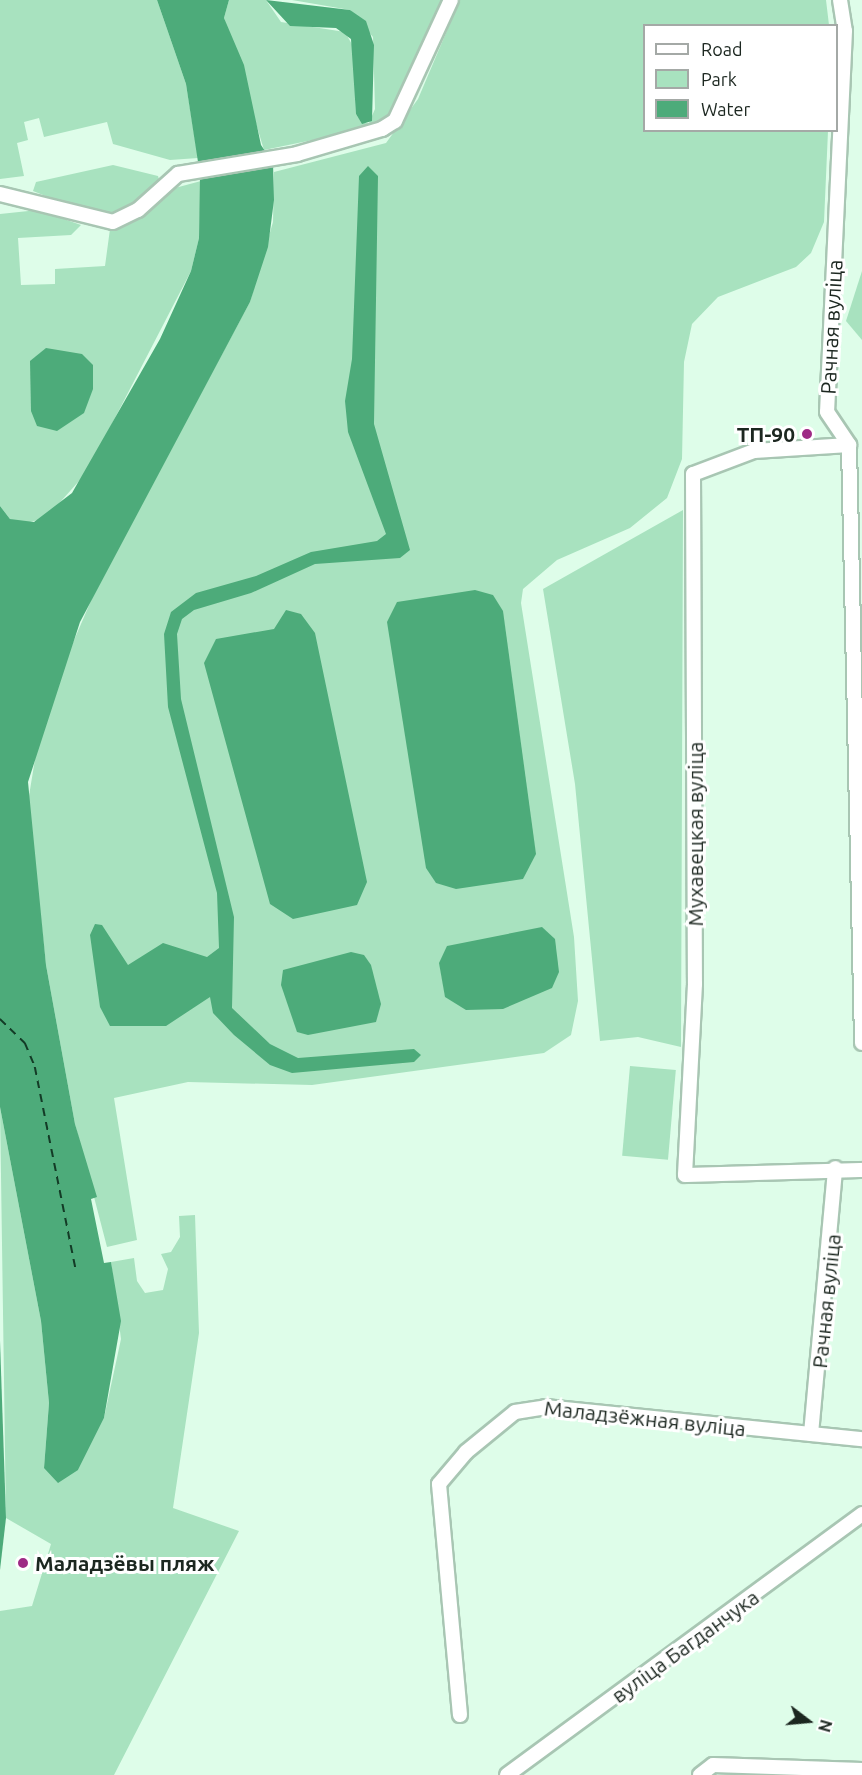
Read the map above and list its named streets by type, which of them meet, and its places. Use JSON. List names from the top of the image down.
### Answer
{
  "streets": {
    "street": [
      "Рачная вуліца",
      "Мухавецкая вуліца",
      "Маладзёжная вуліца",
      "вуліца Багданчука"
    ]
  },
  "crossings": [
    ["Рачная вуліца", "Мухавецкая вуліца"],
    ["Рачная вуліца", "Маладзёжная вуліца"]
  ],
  "places": ["ТП-90", "Маладзёвы пляж"],
  "legend": ["Road", "Park", "Water"],
  "north": "right"
}
